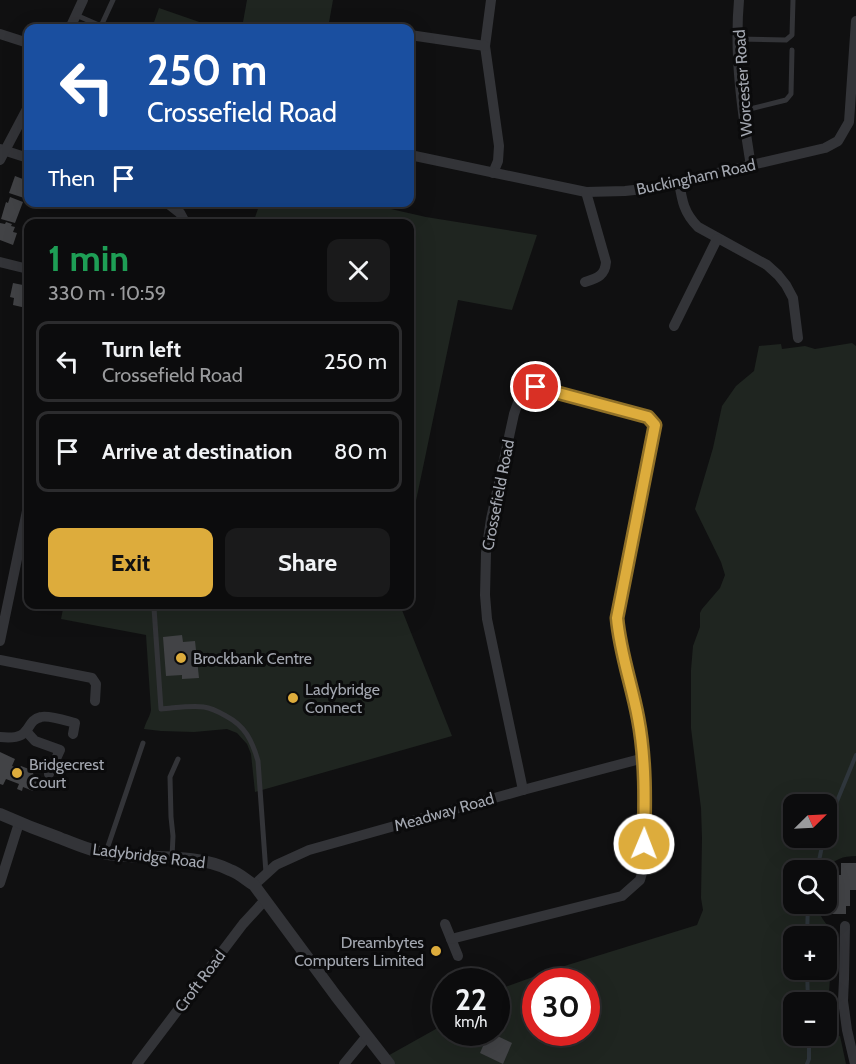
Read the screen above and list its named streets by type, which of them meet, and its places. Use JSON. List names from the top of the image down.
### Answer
{
  "streets": {
    "street": [
      "Worcester Road",
      "Buckingham Road",
      "Crossefield Road",
      "Meadway Road",
      "Ladybridge Road",
      "Croft Road"
    ]
  },
  "crossings": [
    ["Worcester Road", "Buckingham Road"],
    ["Crossefield Road", "Meadway Road"],
    ["Meadway Road", "Ladybridge Road"],
    ["Ladybridge Road", "Croft Road"]
  ],
  "places": [
    "Brockbank Centre",
    "Ladybridge Connect",
    "Bridgecrest Court",
    "Dreambytes Computers Limited"
  ],
  "north": "top right",
  "page": {
    "turn": ["250 m", "Crossefield Road"],
    "then": "Then",
    "heading": ["1 min", "330 m · 10:59"],
    "list": [
      {
        "name": "Turn left",
        "note": "Crossefield Road",
        "value": "250 m"
      },
      {
        "name": "Arrive at destination",
        "value": "80 m"
      }
    ],
    "buttons": ["Exit", "Share"],
    "map_buttons": ["+", "−"],
    "speed": "22 km/h",
    "limit": "30"
  }
}
